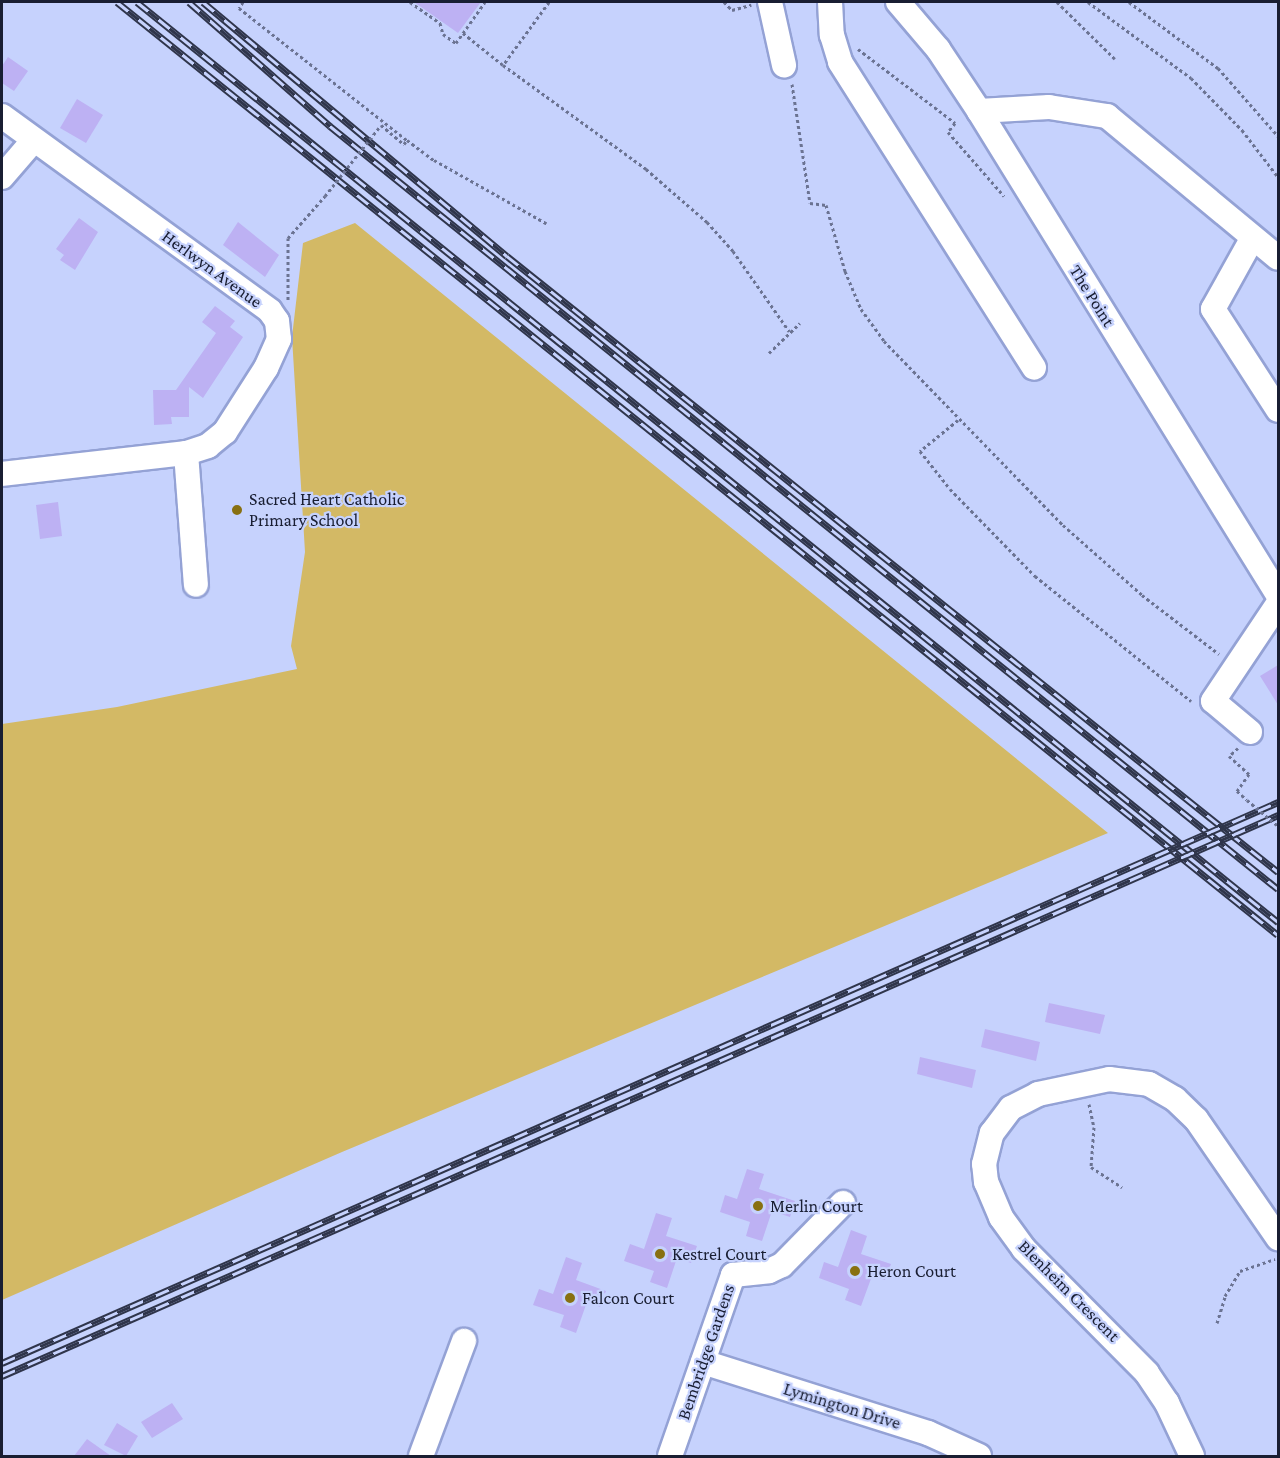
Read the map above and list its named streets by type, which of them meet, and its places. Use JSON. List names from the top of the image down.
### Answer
{
  "streets": {
    "street": [
      "Herlwyn Avenue",
      "The Point",
      "Blenheim Crescent",
      "Bembridge Gardens",
      "Lymington Drive"
    ]
  },
  "crossings": [
    ["Bembridge Gardens", "Lymington Drive"]
  ],
  "places": [
    "Sacred Heart Catholic Primary School",
    "Merlin Court",
    "Kestrel Court",
    "Heron Court",
    "Falcon Court"
  ]
}
